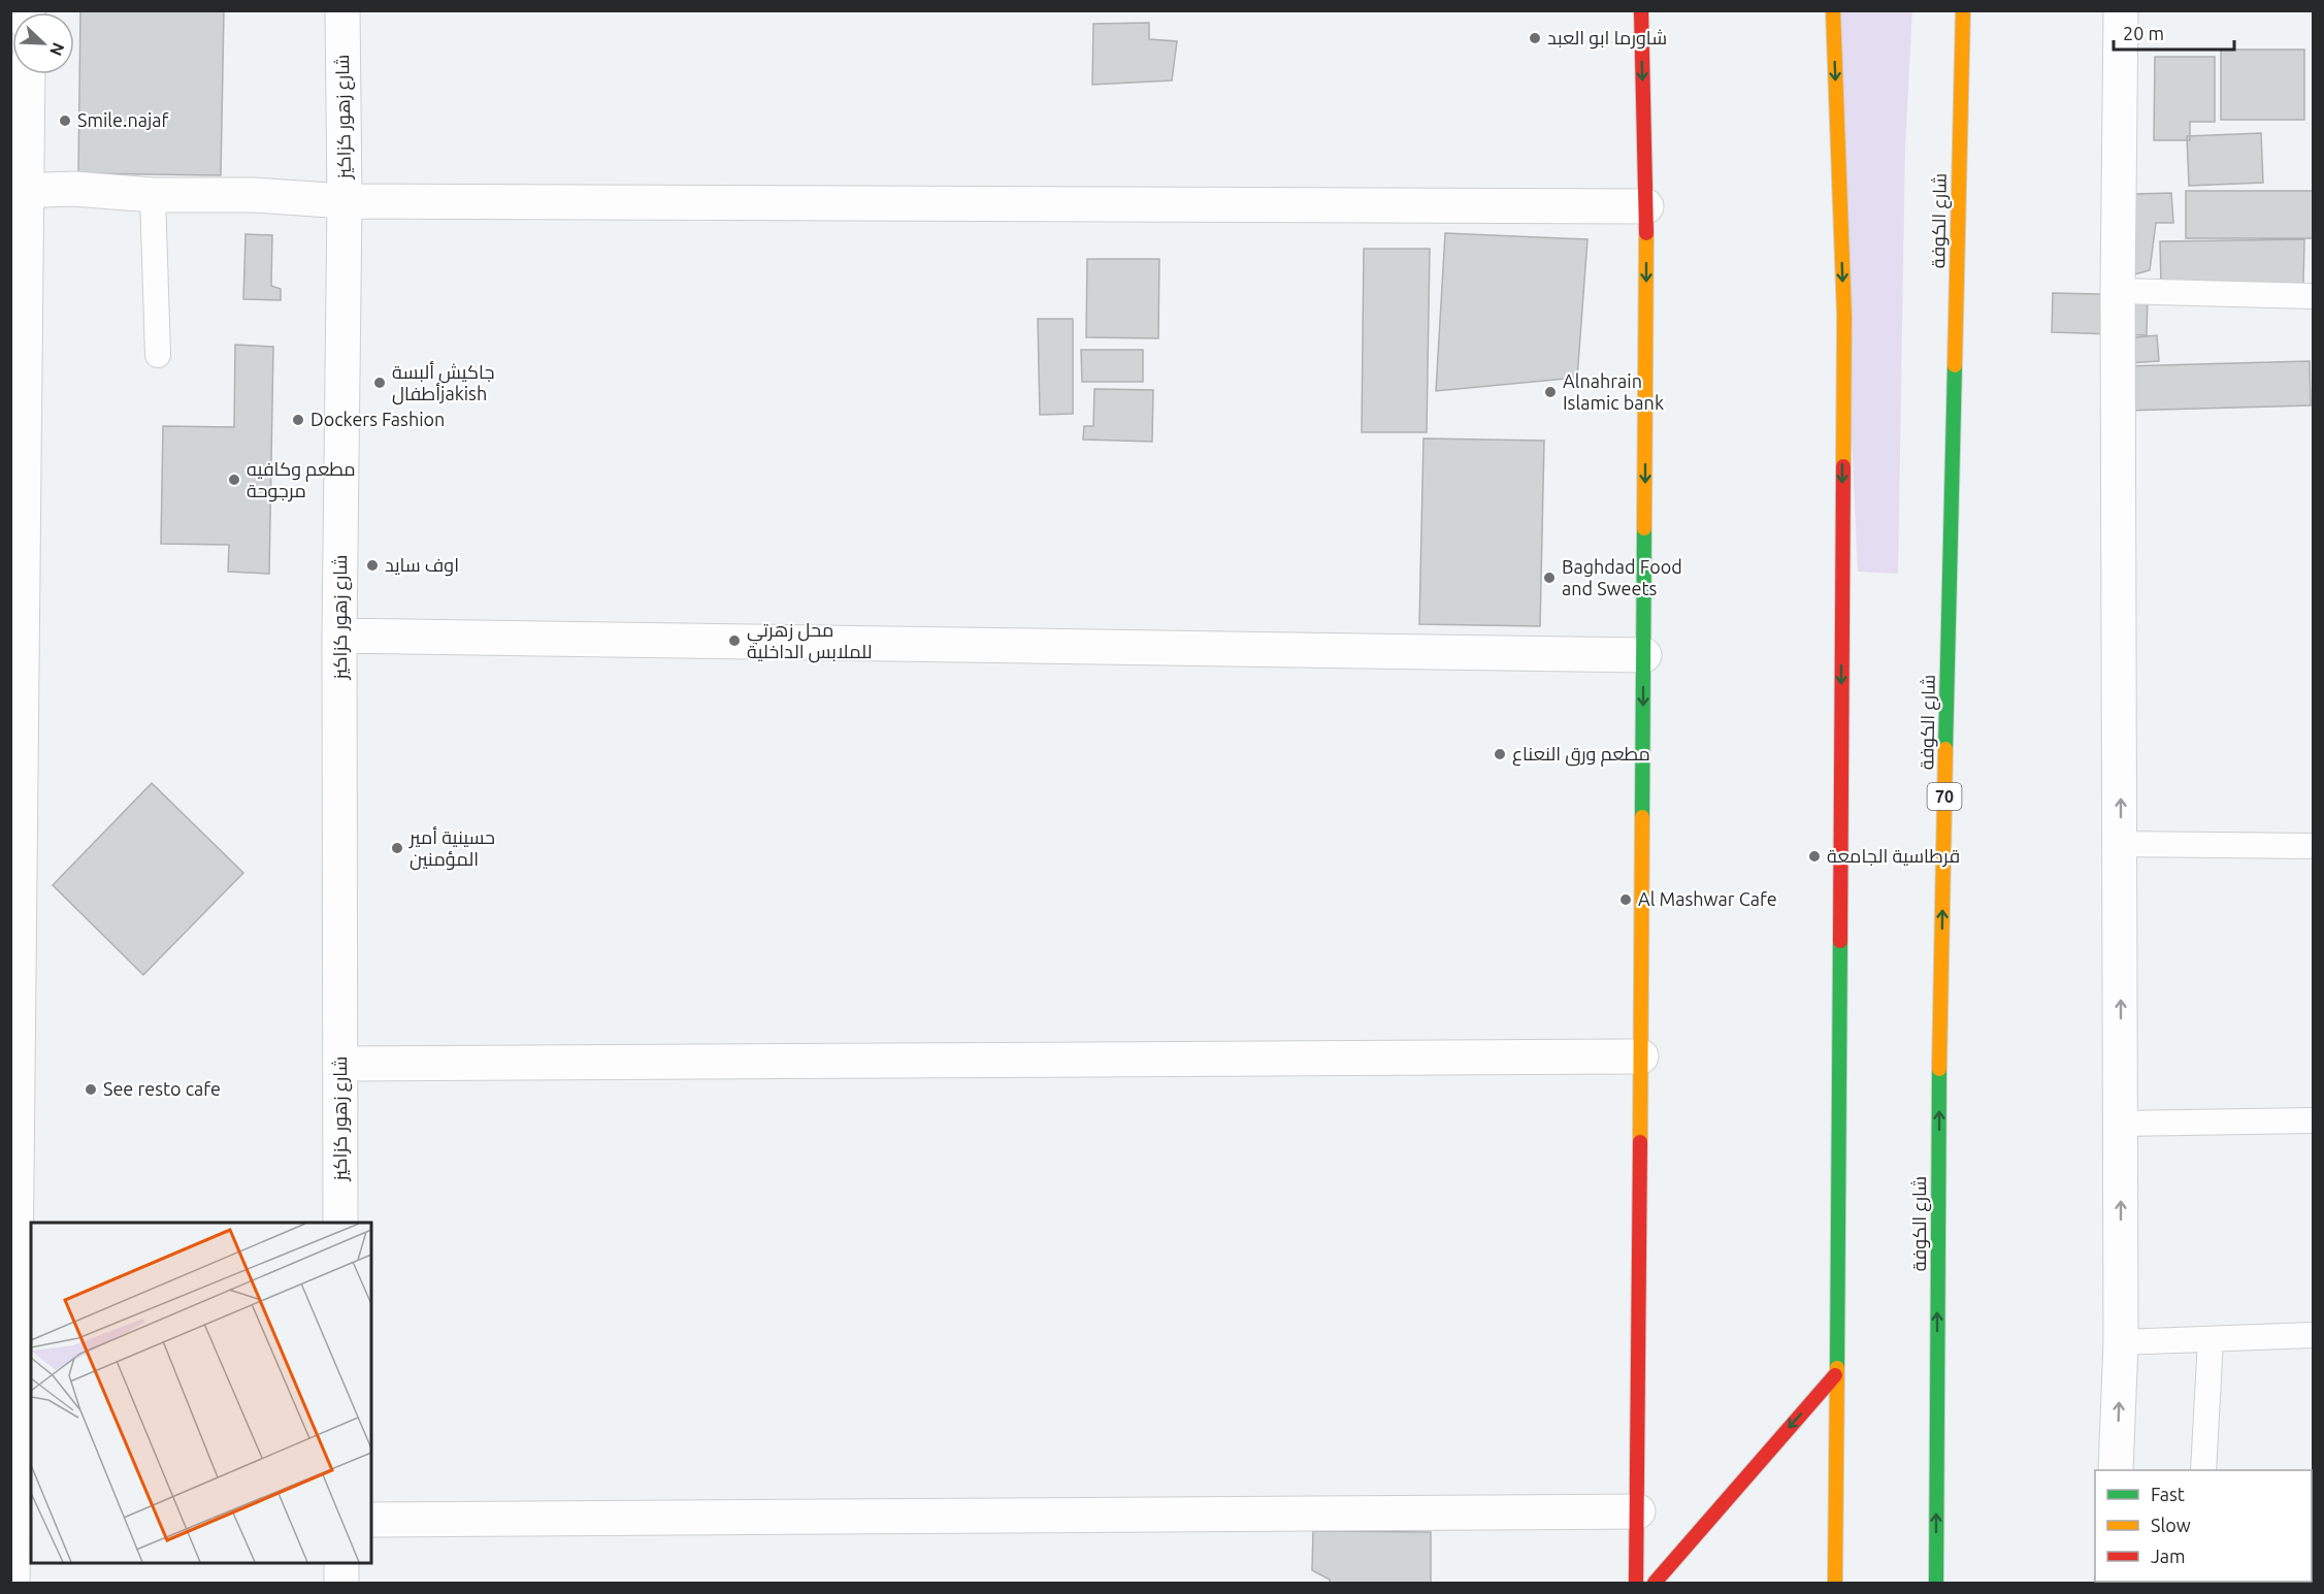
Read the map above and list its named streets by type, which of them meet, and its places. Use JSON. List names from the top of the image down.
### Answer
{
  "streets": {
    "main road": ["شارع الكوفة", "70"],
    "street": ["شارع زهور كزاكيز"]
  },
  "places": [
    "شاورما ابو العبد",
    "Smile.najaf",
    "جاكيش ألبسة أطفالjakish",
    "Alnahrain Islamic bank",
    "Dockers Fashion",
    "مطعم وكافيه مرجوحة",
    "اوف سايد",
    "Baghdad Food and Sweets",
    "محل زهرتي للملابس الداخلية",
    "مطعم ورق النعناع",
    "حسينية أمير المؤمنين",
    "قرطاسية الجامعة",
    "Al Mashwar Cafe",
    "See resto cafe"
  ],
  "legend": ["Fast", "Slow", "Jam"],
  "scale_bar": "20 m",
  "north": "bottom right"
}
